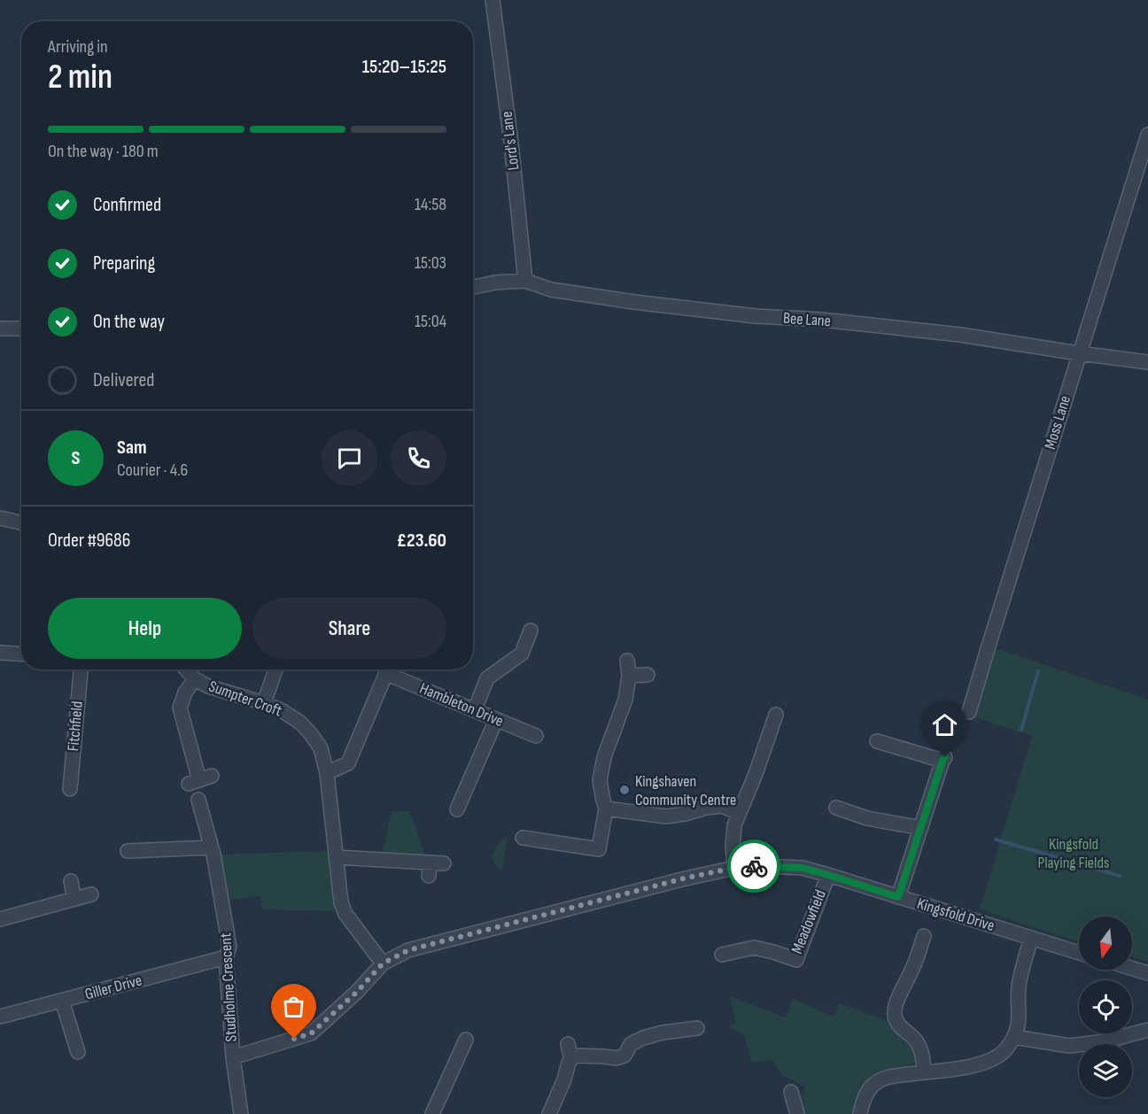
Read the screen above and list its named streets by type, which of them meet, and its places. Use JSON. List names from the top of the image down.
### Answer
{
  "streets": {
    "street": [
      "Lord's Lane",
      "Bee Lane",
      "Moss Lane",
      "Sumpter Croft",
      "Hambleton Drive",
      "Fitchfield",
      "Kingsfold Drive",
      "Meadowfield",
      "Giller Drive",
      "Studholme Crescent"
    ]
  },
  "crossings": [
    ["Lord's Lane", "Bee Lane"],
    ["Bee Lane", "Moss Lane"],
    ["Sumpter Croft", "Kingsfold Drive"],
    ["Kingsfold Drive", "Meadowfield"],
    ["Kingsfold Drive", "Studholme Crescent"],
    ["Giller Drive", "Studholme Crescent"]
  ],
  "parks": ["Kingsfold Playing Fields"],
  "places": ["Kingshaven Community Centre"],
  "north": "bottom",
  "page": {
    "heading": ["2 min", "Arriving in", "15:20–15:25"],
    "panel": [
      "Sam",
      "Courier · 4.6",
      "Order #9686",
      "£23.60"
    ],
    "bar": "On the way · 180 m",
    "list": [
      ["Confirmed", "14:58"],
      ["Preparing", "15:03"],
      ["On the way", "15:04"],
      "Delivered"
    ],
    "round": "S",
    "buttons": ["Help", "Share"]
  }
}
